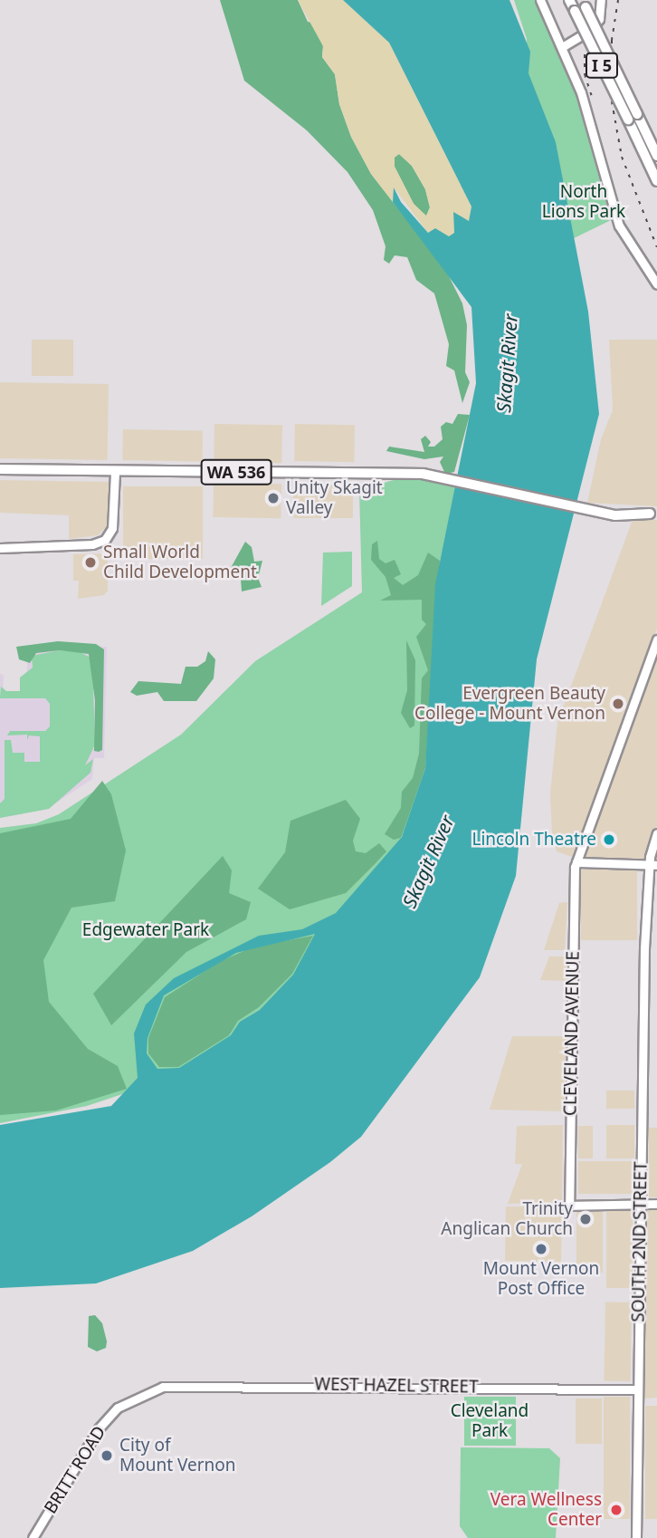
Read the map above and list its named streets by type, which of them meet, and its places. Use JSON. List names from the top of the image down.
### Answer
{
  "streets": {
    "highway": ["I 5"],
    "main road": ["WA 536"],
    "street": [
      "CLEVELAND AVENUE",
      "SOUTH 2ND STREET",
      "WEST HAZEL STREET",
      "BRITT ROAD"
    ]
  },
  "crossings": [
    ["CLEVELAND AVENUE", "SOUTH 2ND STREET"],
    ["SOUTH 2ND STREET", "WEST HAZEL STREET"],
    ["WEST HAZEL STREET", "BRITT ROAD"]
  ],
  "water": ["Skagit River"],
  "parks": ["North Lions Park", "Edgewater Park", "Cleveland Park"],
  "places": [
    "Unity Skagit Valley",
    "Small World Child Development",
    "Evergreen Beauty College - Mount Vernon",
    "Lincoln Theatre",
    "Trinity Anglican Church",
    "Mount Vernon Post Office",
    "City of Mount Vernon",
    "Vera Wellness Center"
  ]
}
